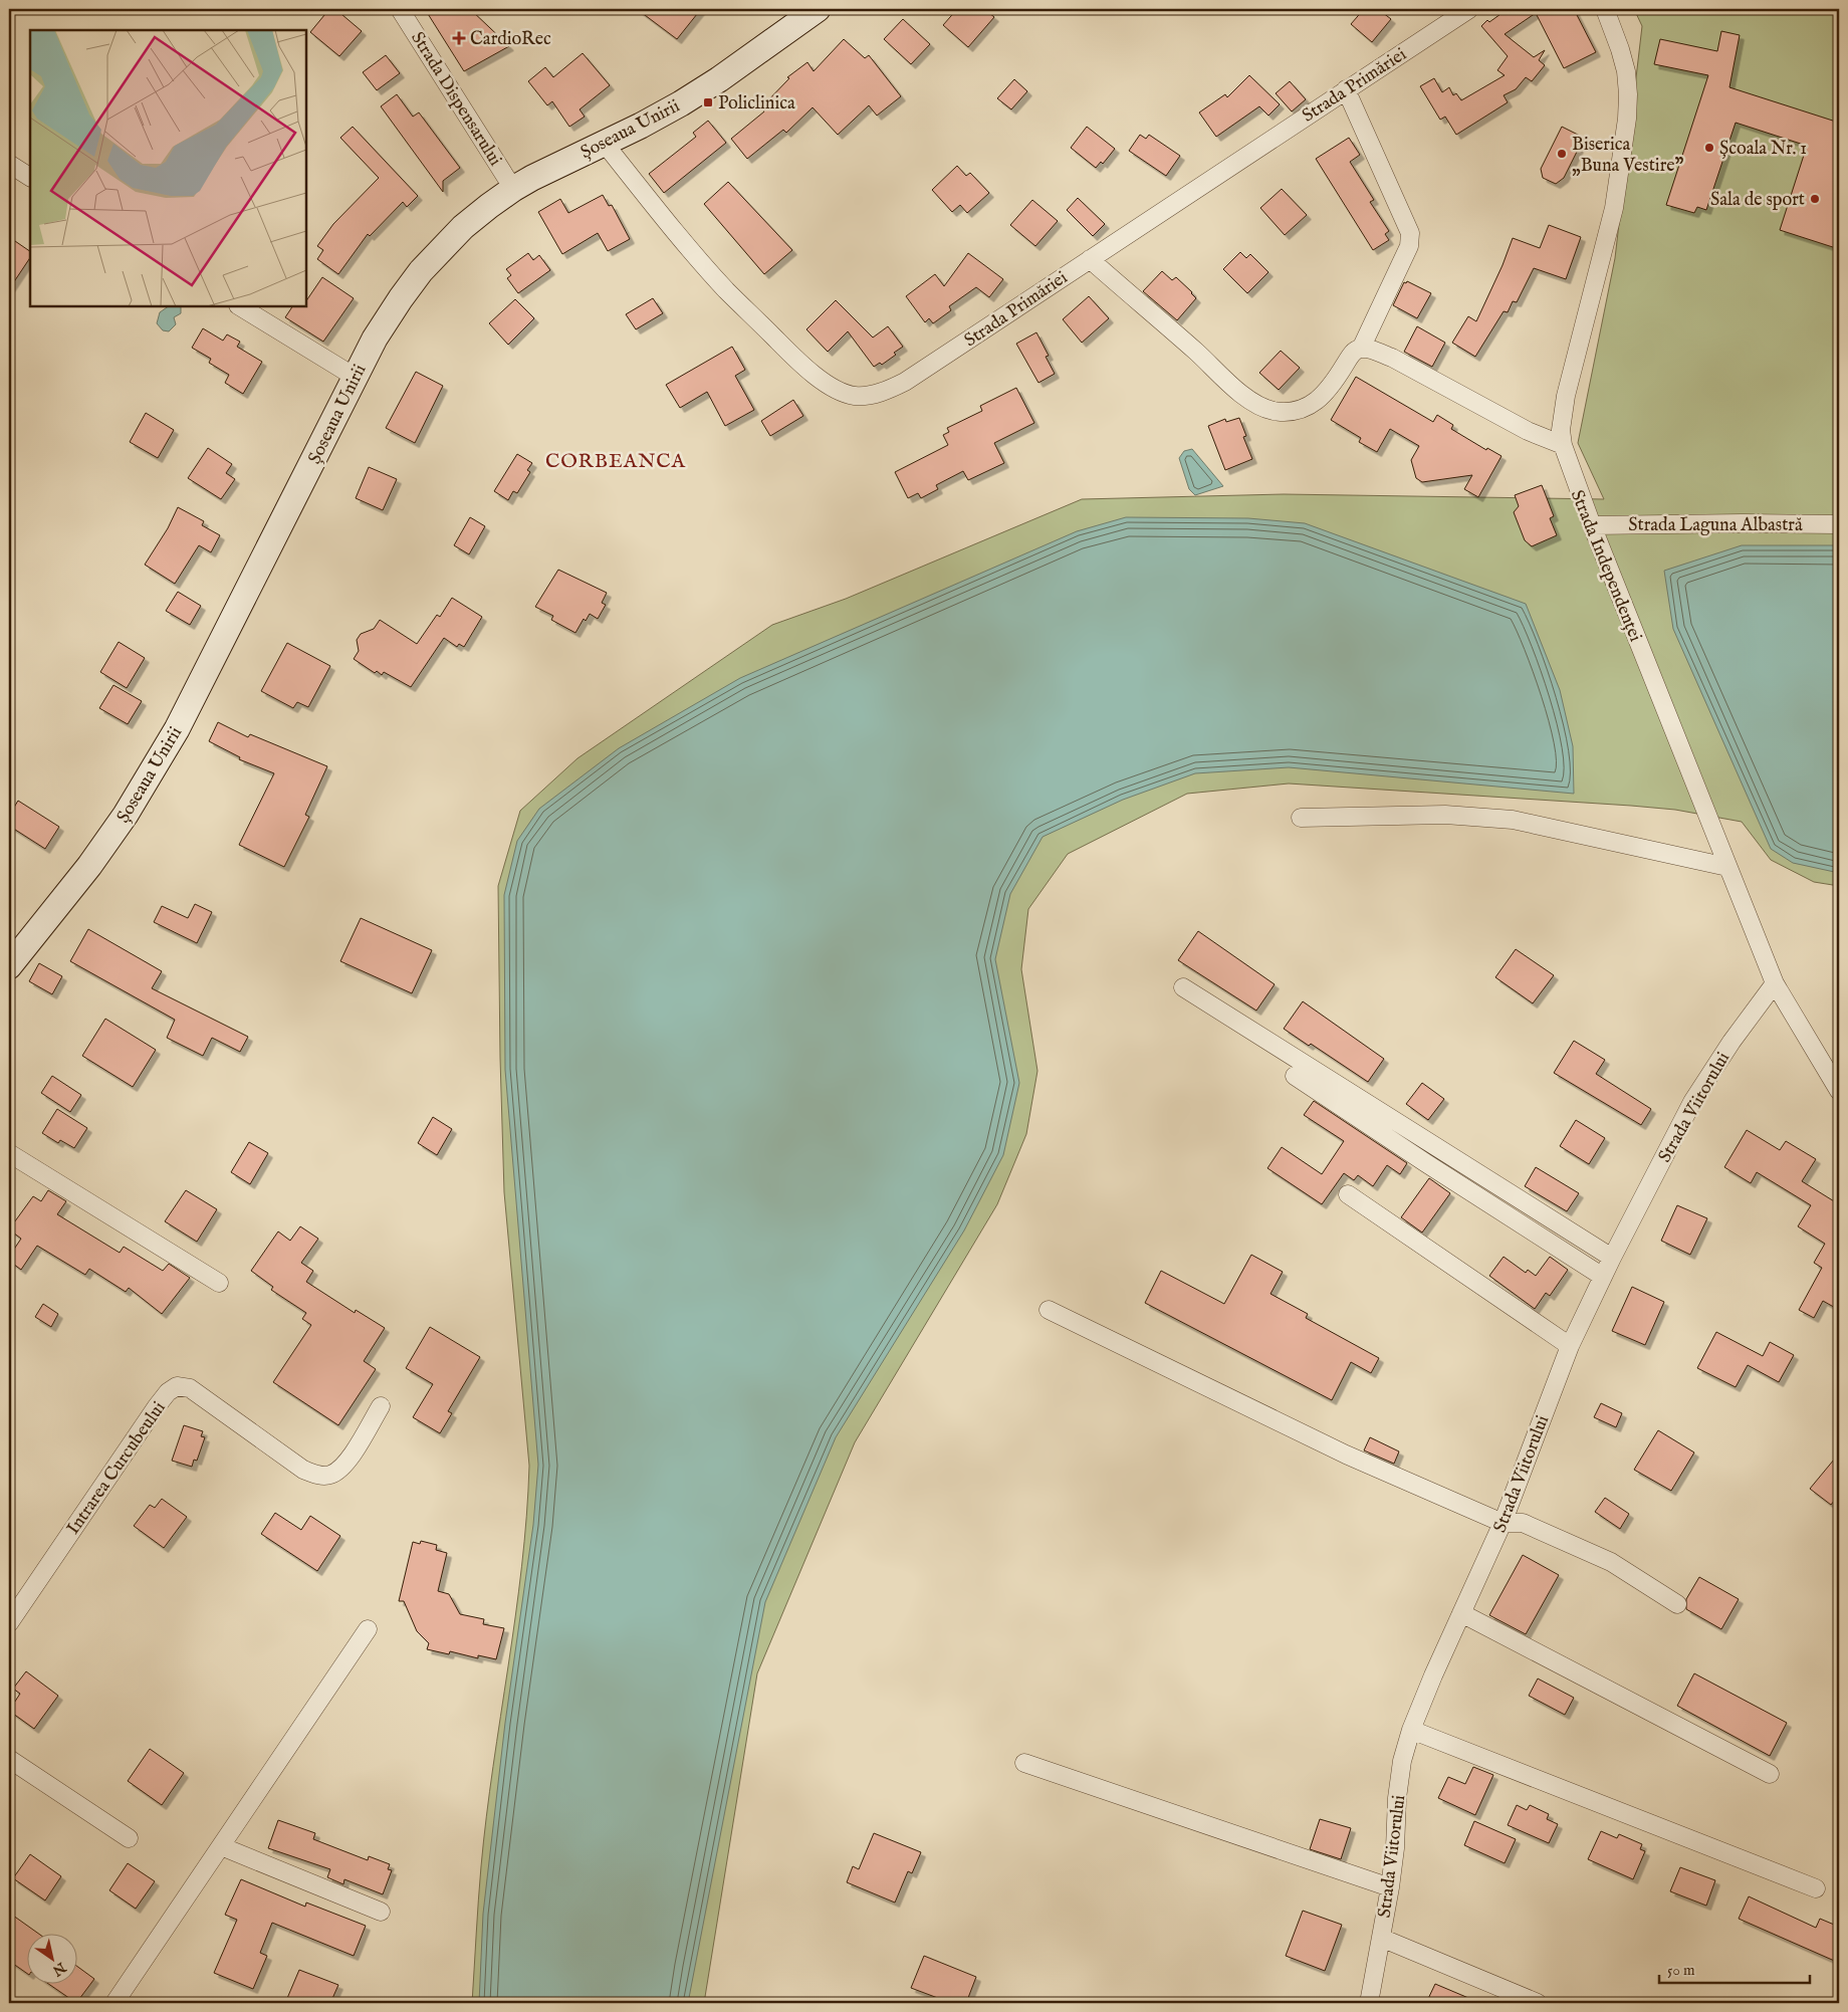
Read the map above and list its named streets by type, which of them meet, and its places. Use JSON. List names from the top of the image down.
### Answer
{
  "streets": {
    "main road": ["Șoseaua Unirii"],
    "street": [
      "Strada Primăriei",
      "Strada Dispensarului",
      "Strada Laguna Albastră",
      "Strada Independenței",
      "Strada Viitorului",
      "Intrarea Curcubeului"
    ]
  },
  "crossings": [
    ["Strada Primăriei", "Șoseaua Unirii"],
    ["Strada Dispensarului", "Șoseaua Unirii"],
    ["Strada Laguna Albastră", "Strada Independenței"],
    ["Strada Independenței", "Strada Viitorului"]
  ],
  "districts": ["CORBEANCA"],
  "places": {
    "health": ["CardioRec"],
    "transit": ["Policlinica"],
    "other": ["Școala Nr. 1", "Biserica „Buna Vestire”", "Sala de sport"]
  },
  "scale_bar": "50 m",
  "north": "bottom right"
}
